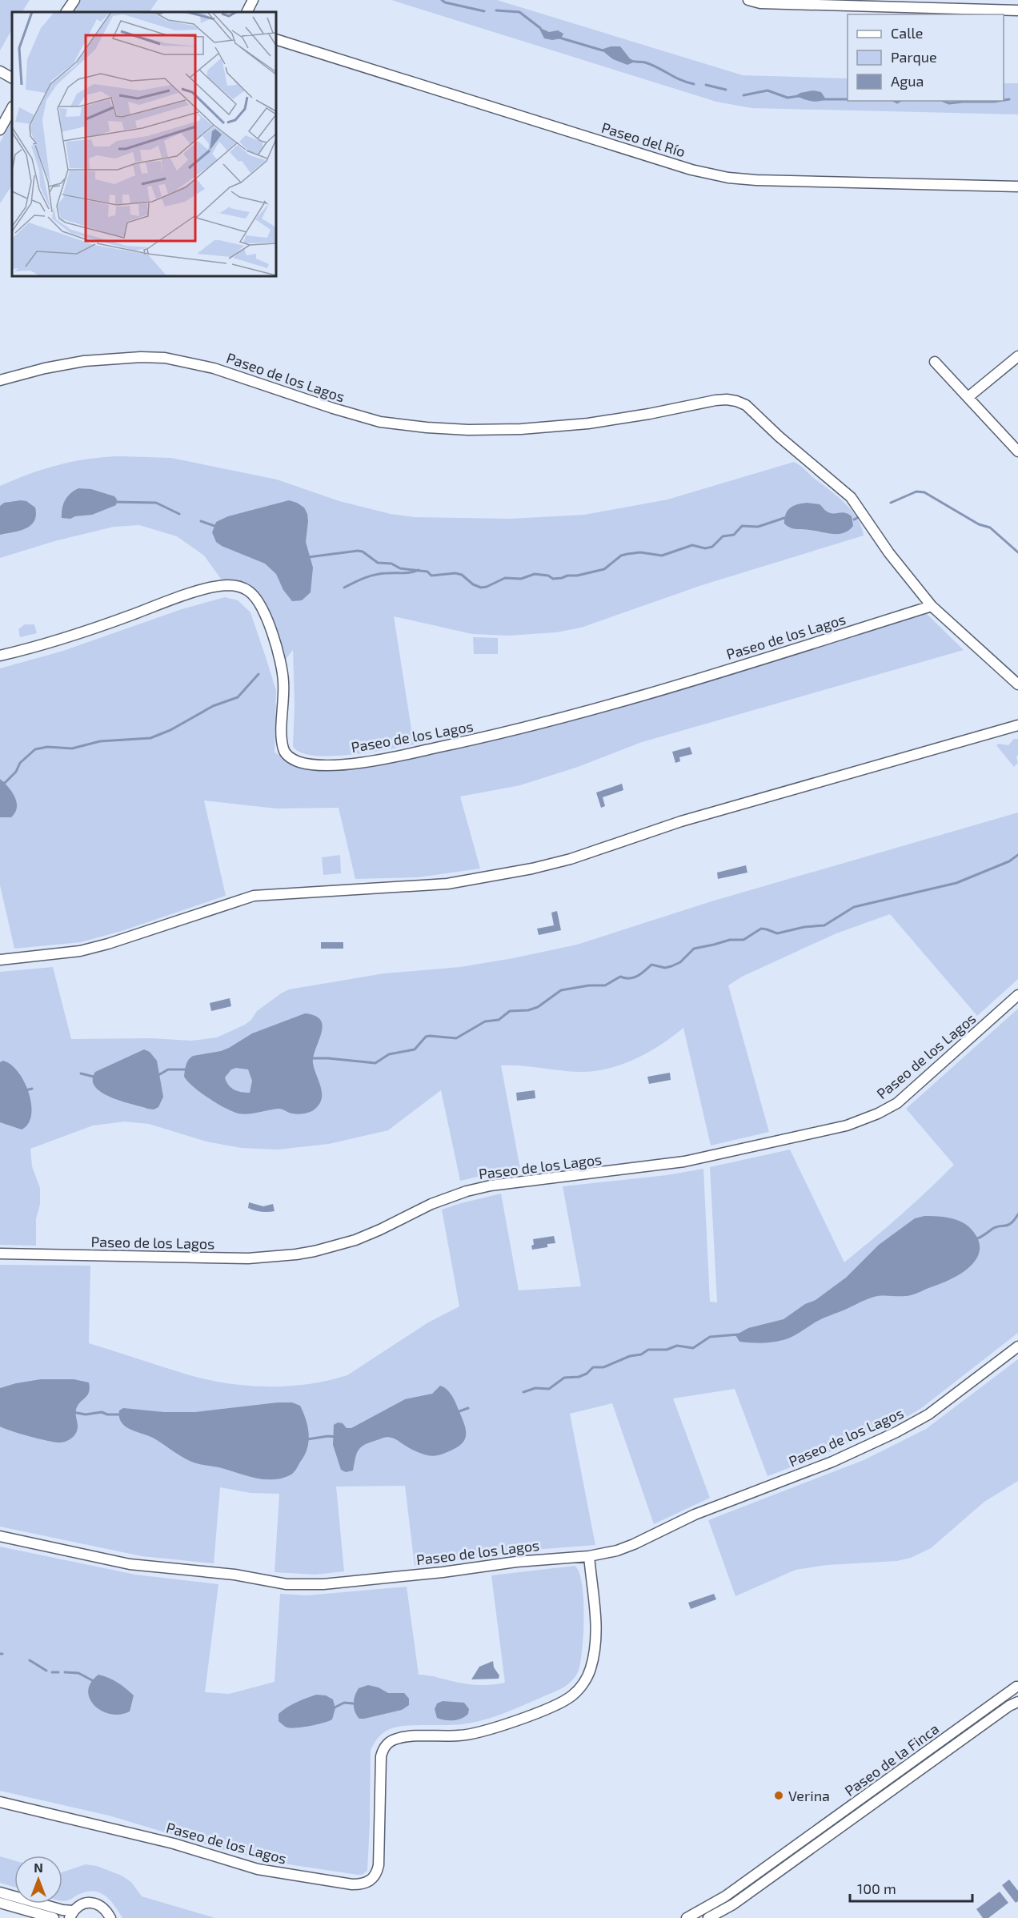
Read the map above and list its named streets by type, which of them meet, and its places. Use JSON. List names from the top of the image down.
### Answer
{
  "streets": {
    "street": ["Paseo del Río", "Paseo de los Lagos", "Paseo de la Finca"]
  },
  "places": ["Verina"],
  "legend": ["Calle", "Parque", "Agua"],
  "scale_bar": "100 m",
  "north": "top"
}
